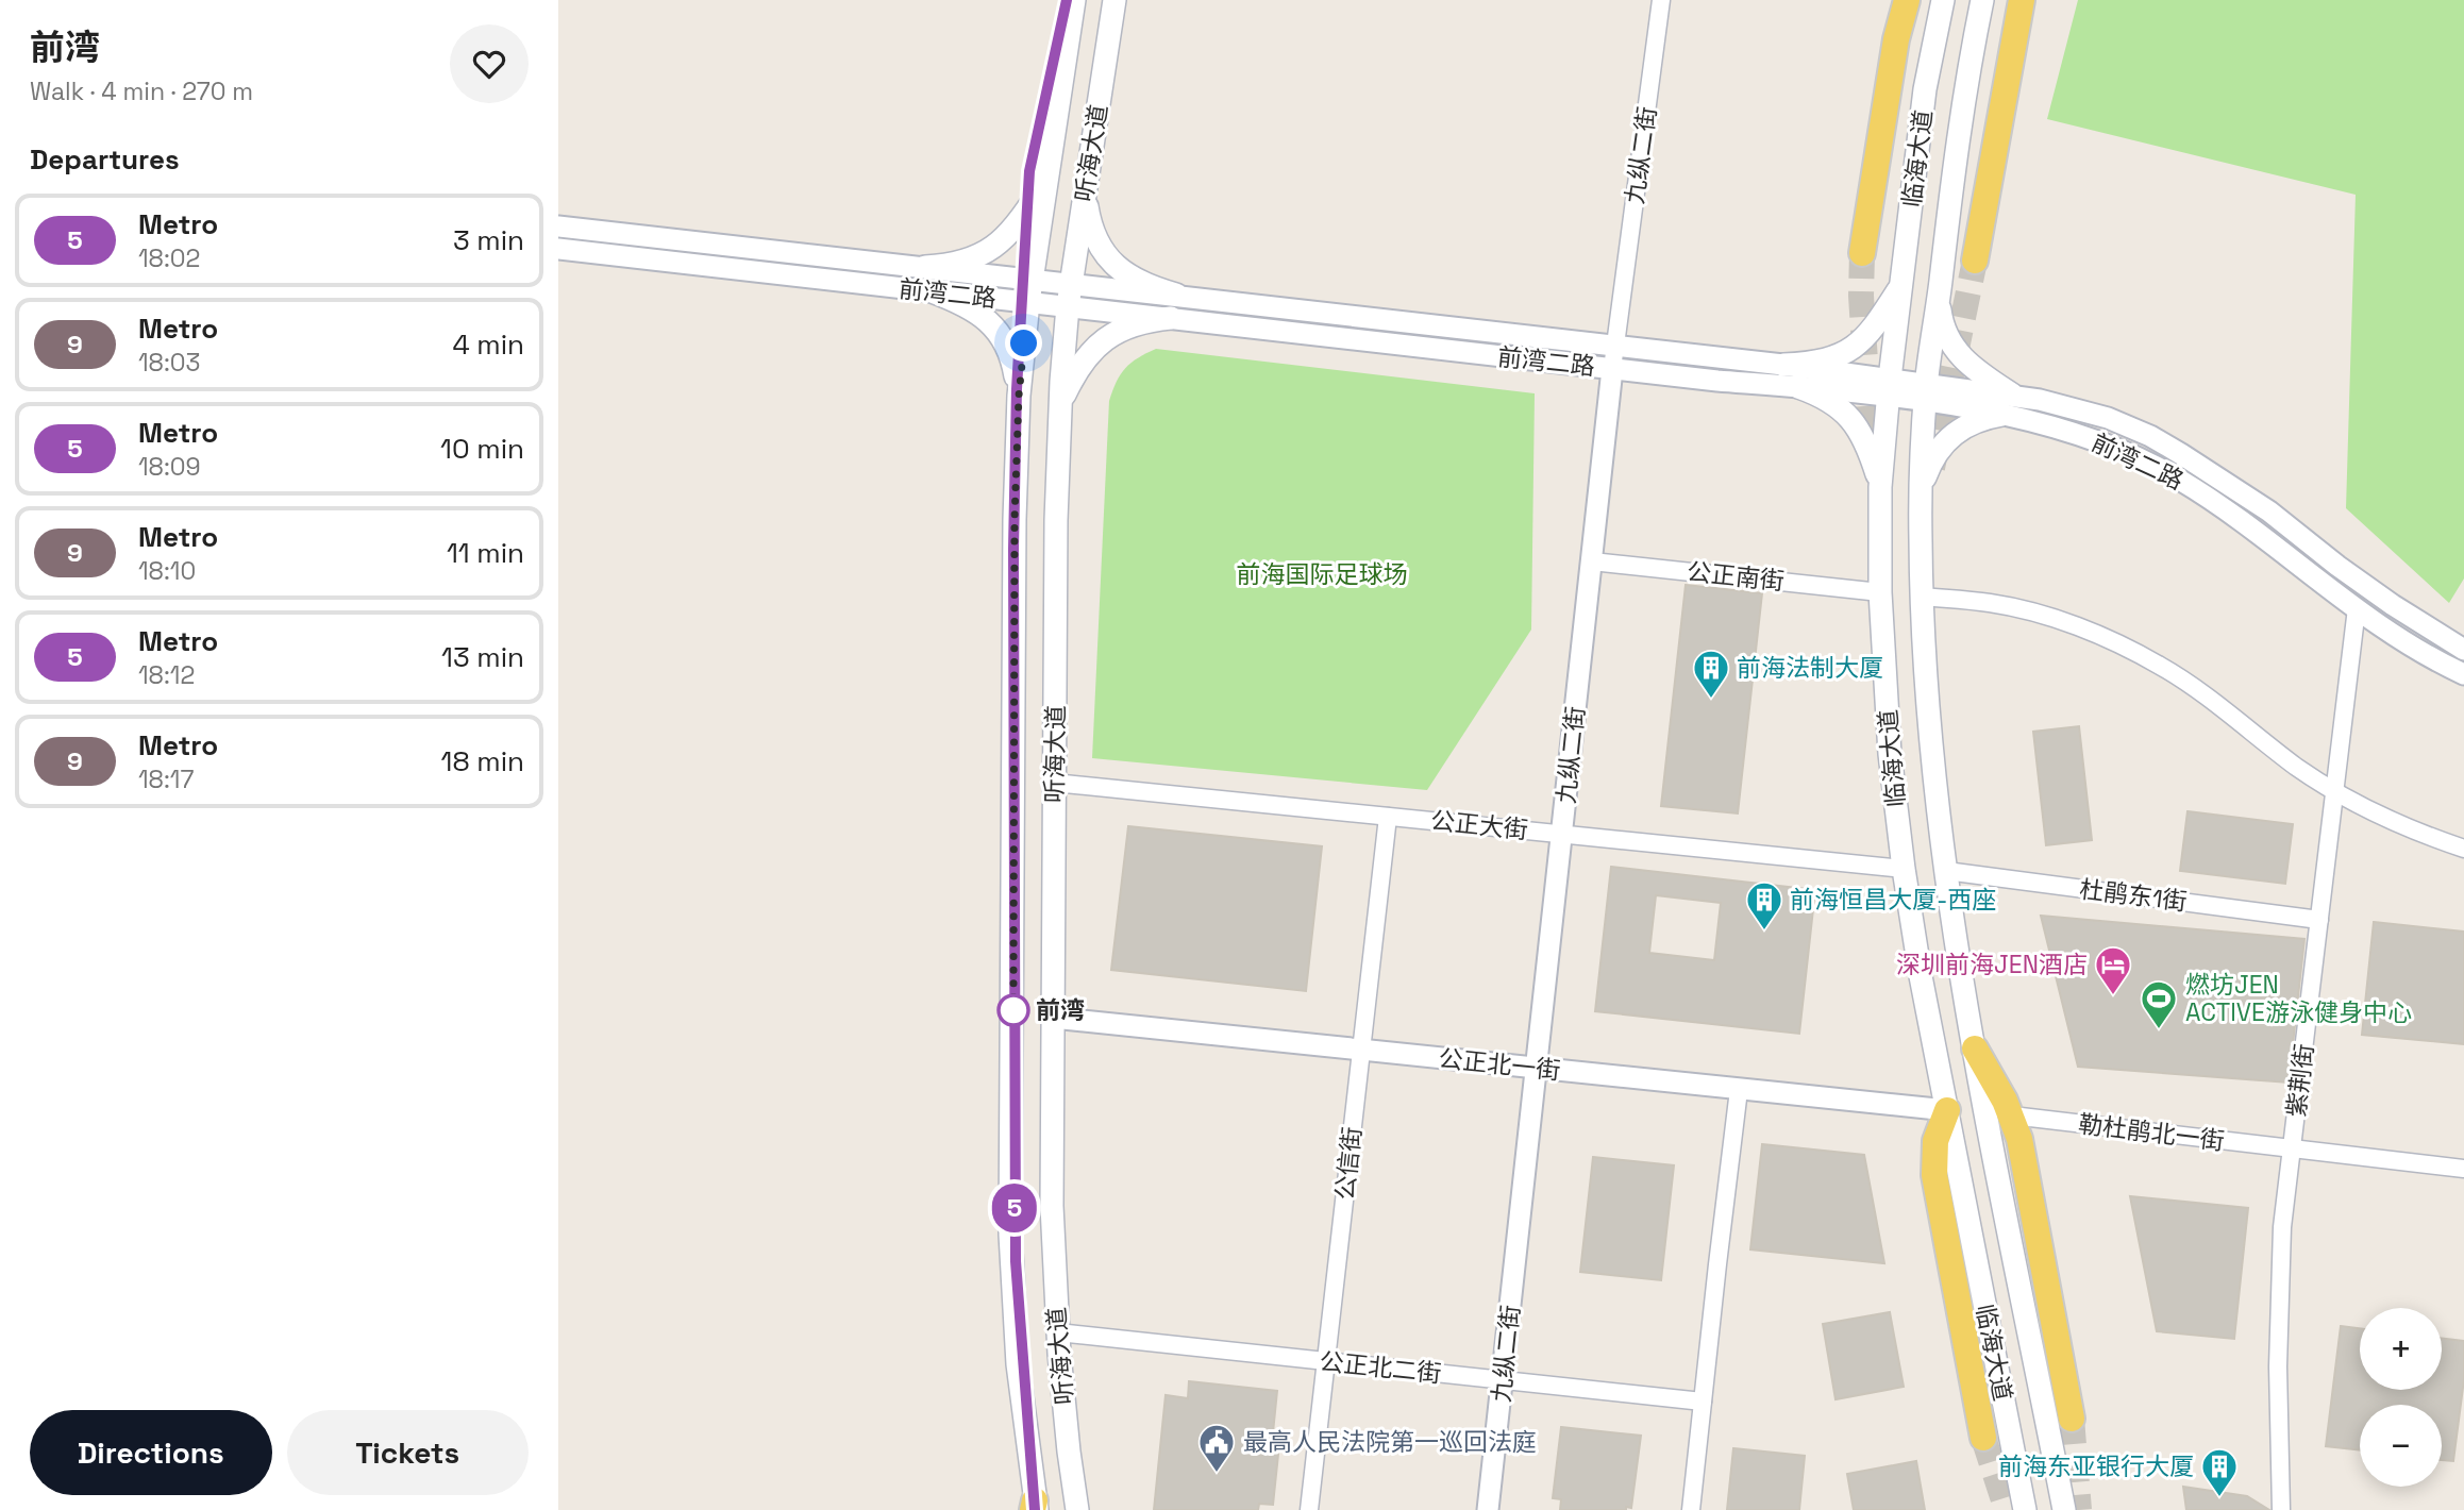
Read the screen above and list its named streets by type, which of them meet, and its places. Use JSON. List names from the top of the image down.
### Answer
{
  "streets": {
    "main road": ["听海大道", "临海大道"],
    "street": [
      "九纵二街",
      "前湾二路",
      "公正南街",
      "公正大街",
      "杜鹃东1街",
      "公正北一街",
      "紫荆街",
      "勒杜鹃北一街",
      "公信街",
      "公正北二街"
    ]
  },
  "crossings": [
    ["听海大道", "前湾二路"],
    ["听海大道", "公正大街"],
    ["听海大道", "公正北一街"],
    ["听海大道", "公正北二街"],
    ["九纵二街", "前湾二路"],
    ["九纵二街", "公正南街"],
    ["九纵二街", "公正大街"],
    ["九纵二街", "公正北一街"],
    ["九纵二街", "公正北二街"],
    ["临海大道", "前湾二路"],
    ["临海大道", "公正南街"],
    ["临海大道", "公正大街"],
    ["临海大道", "杜鹃东1街"],
    ["临海大道", "公正北一街"],
    ["前湾二路", "紫荆街"],
    ["公正大街", "公信街"],
    ["杜鹃东1街", "紫荆街"],
    ["公正北一街", "公信街"],
    ["紫荆街", "勒杜鹃北一街"],
    ["公信街", "公正北二街"]
  ],
  "parks": ["前海国际足球场"],
  "places": {
    "building": ["前海法制大厦", "前海恒昌大厦-西座", "前海东亚银行大厦"],
    "hotel": ["深圳前海JEN酒店"],
    "other": ["前湾"],
    "sports": ["燃坊JEN ACTIVE游泳健身中心"],
    "public building": ["最高人民法院第一巡回法庭"]
  },
  "lines": ["metro line 5"],
  "page": {
    "heading": [
      ["前湾", "Walk · 4 min · 270 m"],
      "Departures"
    ],
    "on_map": "5",
    "list": [
      {
        "mark": "5",
        "name": "Metro",
        "note": "18:02",
        "value": "3 min"
      },
      {
        "mark": "9",
        "name": "Metro",
        "note": "18:03",
        "value": "4 min"
      },
      {
        "mark": "5",
        "name": "Metro",
        "note": "18:09",
        "value": "10 min"
      },
      {
        "mark": "9",
        "name": "Metro",
        "note": "18:10",
        "value": "11 min"
      },
      {
        "mark": "5",
        "name": "Metro",
        "note": "18:12",
        "value": "13 min"
      },
      {
        "mark": "9",
        "name": "Metro",
        "note": "18:17",
        "value": "18 min"
      }
    ],
    "map_buttons": ["+", "−"],
    "buttons": ["Directions", "Tickets"]
  }
}
